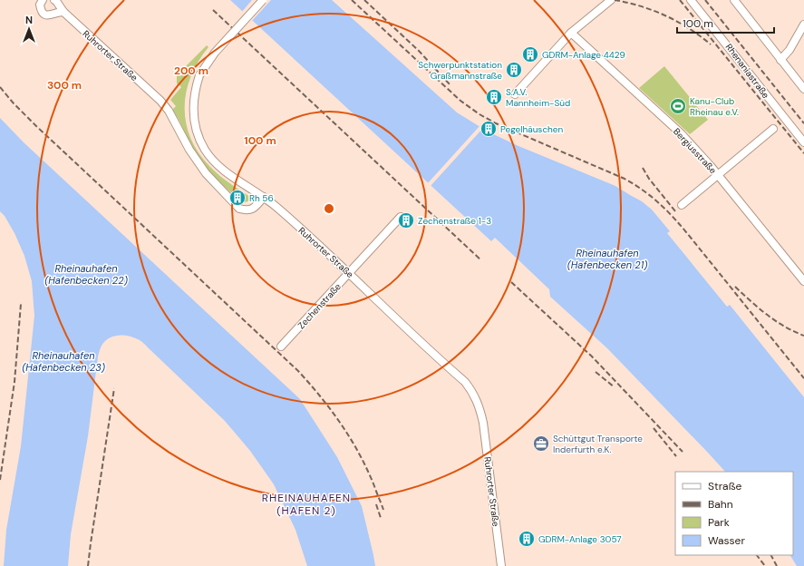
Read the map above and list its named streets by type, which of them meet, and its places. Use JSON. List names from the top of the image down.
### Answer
{
  "streets": {
    "street": [
      "Ruhrorter Straße",
      "Rhenaniastraße",
      "Bergiusstraße",
      "Zechenstraße"
    ]
  },
  "crossings": [
    ["Ruhrorter Straße", "Zechenstraße"]
  ],
  "districts": ["RHEINAUHAFEN (HAFEN 2)"],
  "water": ["Rheinauhafen (Hafenbecken 21)", "Rheinauhafen (Hafenbecken 22)", "Rheinauhafen (Hafenbecken 23)"],
  "places": {
    "building": [
      "GDRM-Anlage 4429",
      "Schwerpunktstation Graßmannstraße",
      "S.A.V. Mannheim-Süd",
      "Pegelhäuschen",
      "Rh 56",
      "Zechenstraße 1-3",
      "GDRM-Anlage 3057"
    ],
    "sports": ["Kanu-Club Rheinau e.V."],
    "office": ["Schüttgut Transporte Inderfurth e.K."]
  },
  "legend": [
    "Straße",
    "Bahn",
    "Park",
    "Wasser"
  ],
  "scale_bar": "100 m",
  "north": "top",
  "rings": ["200 m", "300 m", "100 m"]
}
